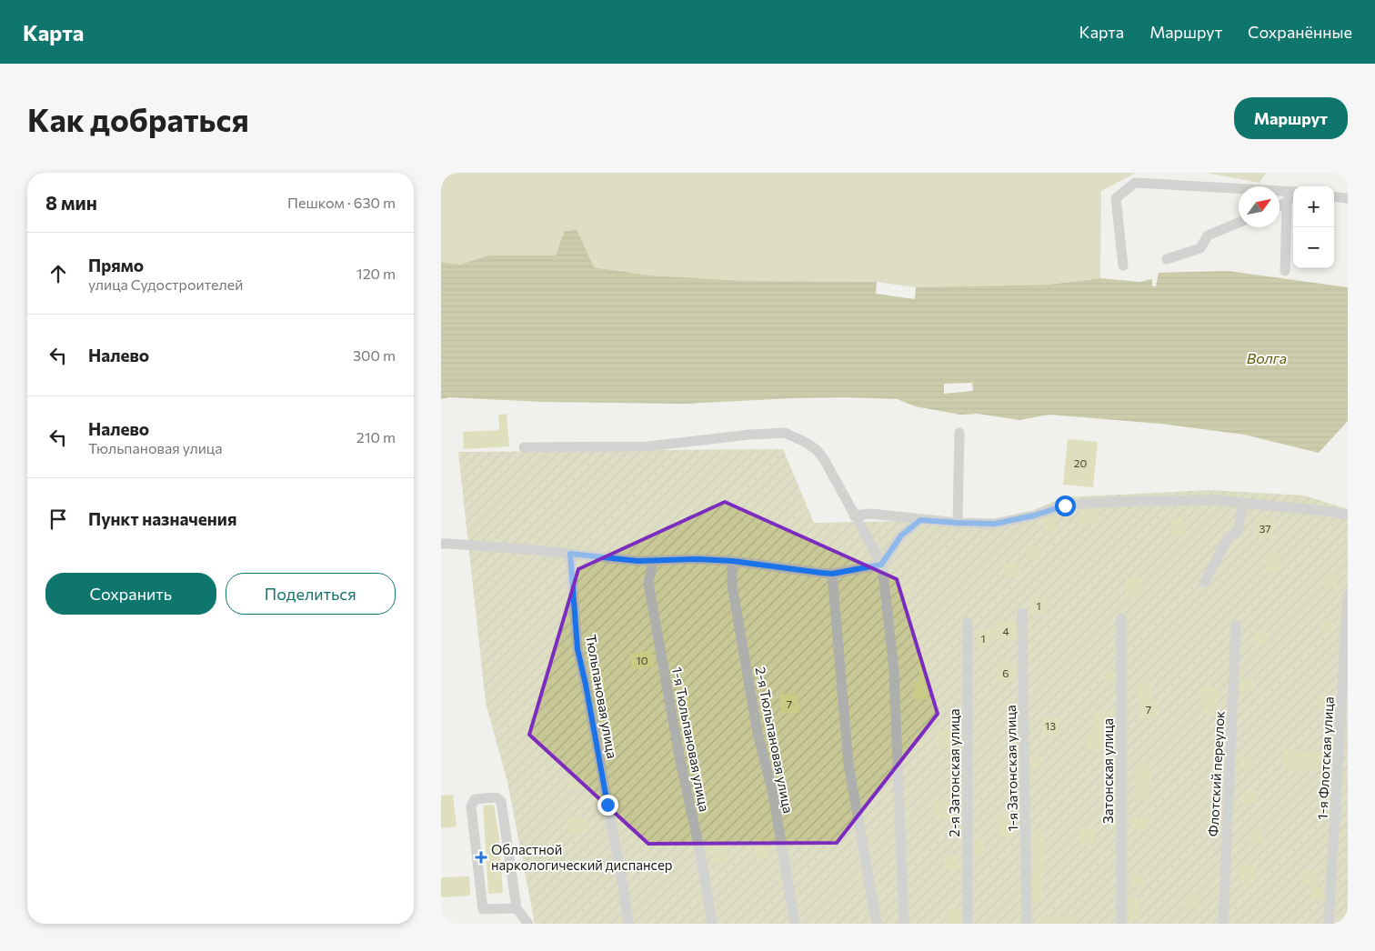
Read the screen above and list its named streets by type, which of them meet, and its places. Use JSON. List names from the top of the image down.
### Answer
{
  "streets": {
    "street": [
      "Тюльпановая улица",
      "1-я Тюльпановая улица",
      "2-я Тюльпановая улица",
      "1-я Флотская улица",
      "1-я Затонская улица",
      "Затонская улица",
      "2-я Затонская улица",
      "Флотский переулок"
    ]
  },
  "water": ["Волга"],
  "places": {
    "health": ["Областной наркологический диспансер"]
  },
  "house_numbers": [
    "20",
    "37",
    "1",
    "4",
    "1",
    "10",
    "6",
    "7",
    "7",
    "13"
  ],
  "north": "top right",
  "page": {
    "header": "Карта",
    "nav": ["Карта", "Маршрут", "Сохранённые"],
    "buttons": [
      "Маршрут",
      ["Сохранить", "Поделиться"]
    ],
    "title": "Как добраться",
    "heading": ["8 мин", "Пешком · 630 m"],
    "map_buttons": ["+", "−"],
    "list": [
      ["Прямо", "улица Судостроителей", "120 m"],
      ["Налево", "300 m"],
      ["Налево", "Тюльпановая улица", "210 m"],
      "Пункт назначения"
    ]
  }
}
